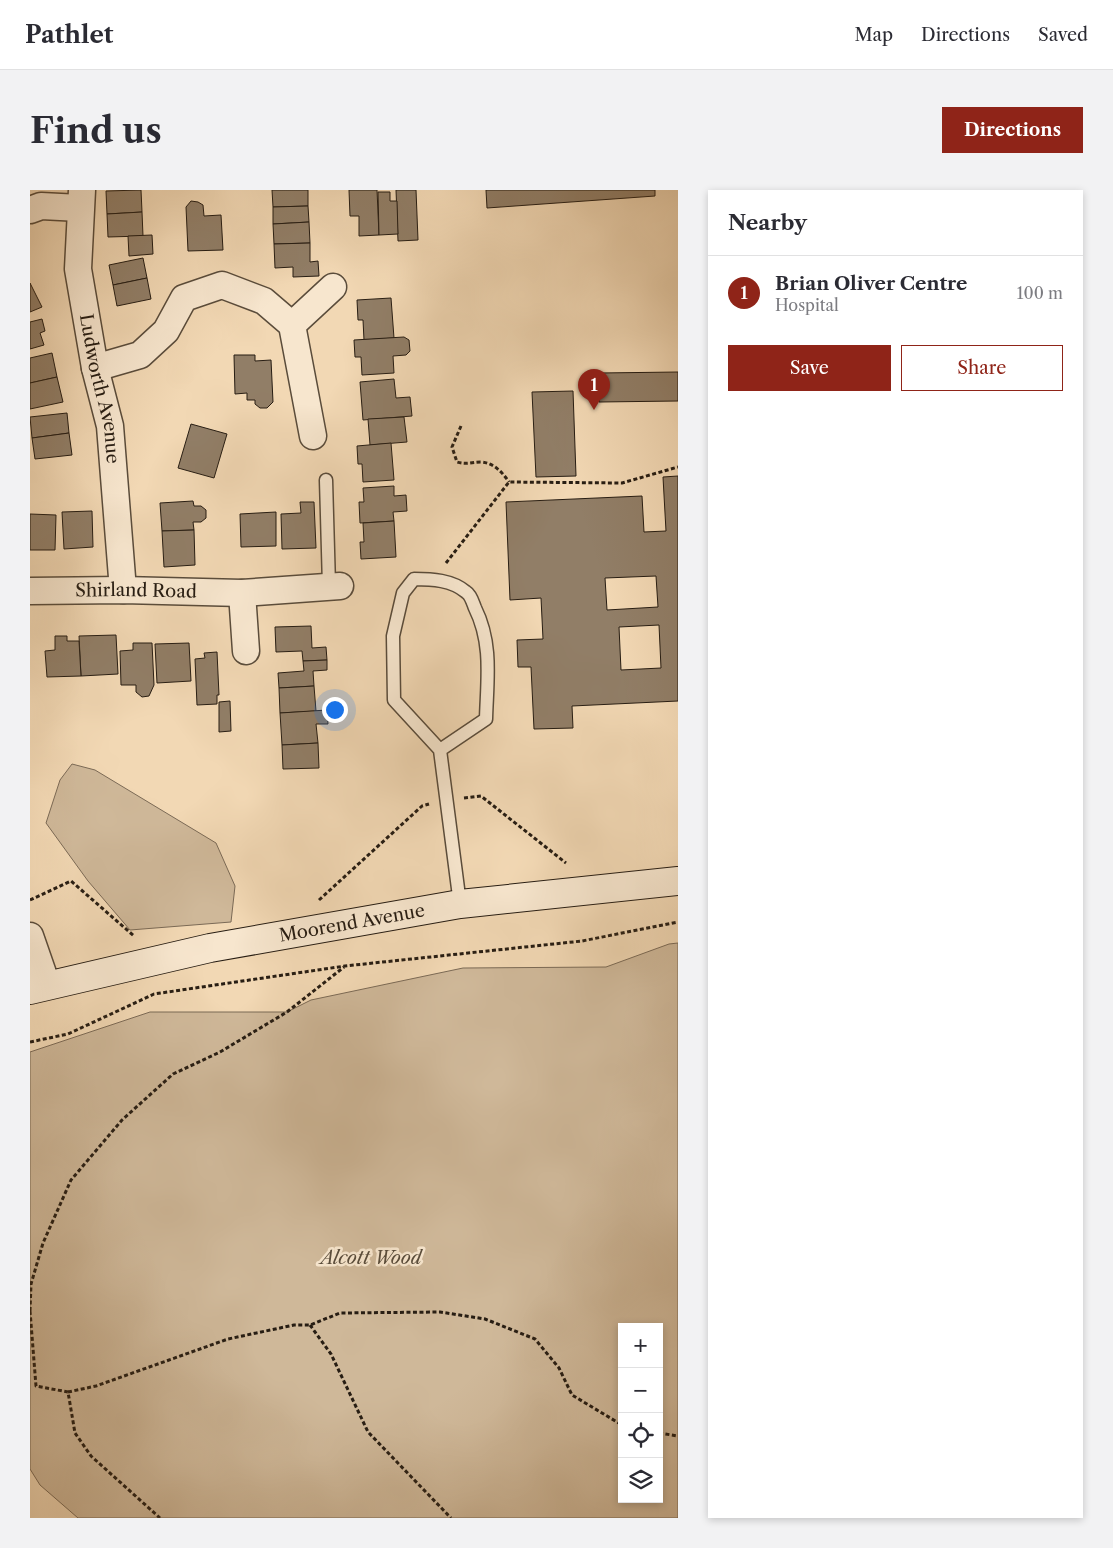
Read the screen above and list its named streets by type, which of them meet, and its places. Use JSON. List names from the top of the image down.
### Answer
{
  "streets": {
    "street": ["Ludworth Avenue", "Shirland Road", "Moorend Avenue"]
  },
  "crossings": [
    ["Ludworth Avenue", "Shirland Road"]
  ],
  "parks": ["Alcott Wood"],
  "page": {
    "header": "Pathlet",
    "nav": ["Map", "Directions", "Saved"],
    "buttons": [
      "Directions",
      ["Save", "Share"]
    ],
    "title": "Find us",
    "heading": "Nearby",
    "list": [
      {
        "mark": "1",
        "name": "Brian Oliver Centre",
        "note": "Hospital",
        "value": "100 m"
      }
    ],
    "pins": "1",
    "map_buttons": ["+", "−"]
  }
}
